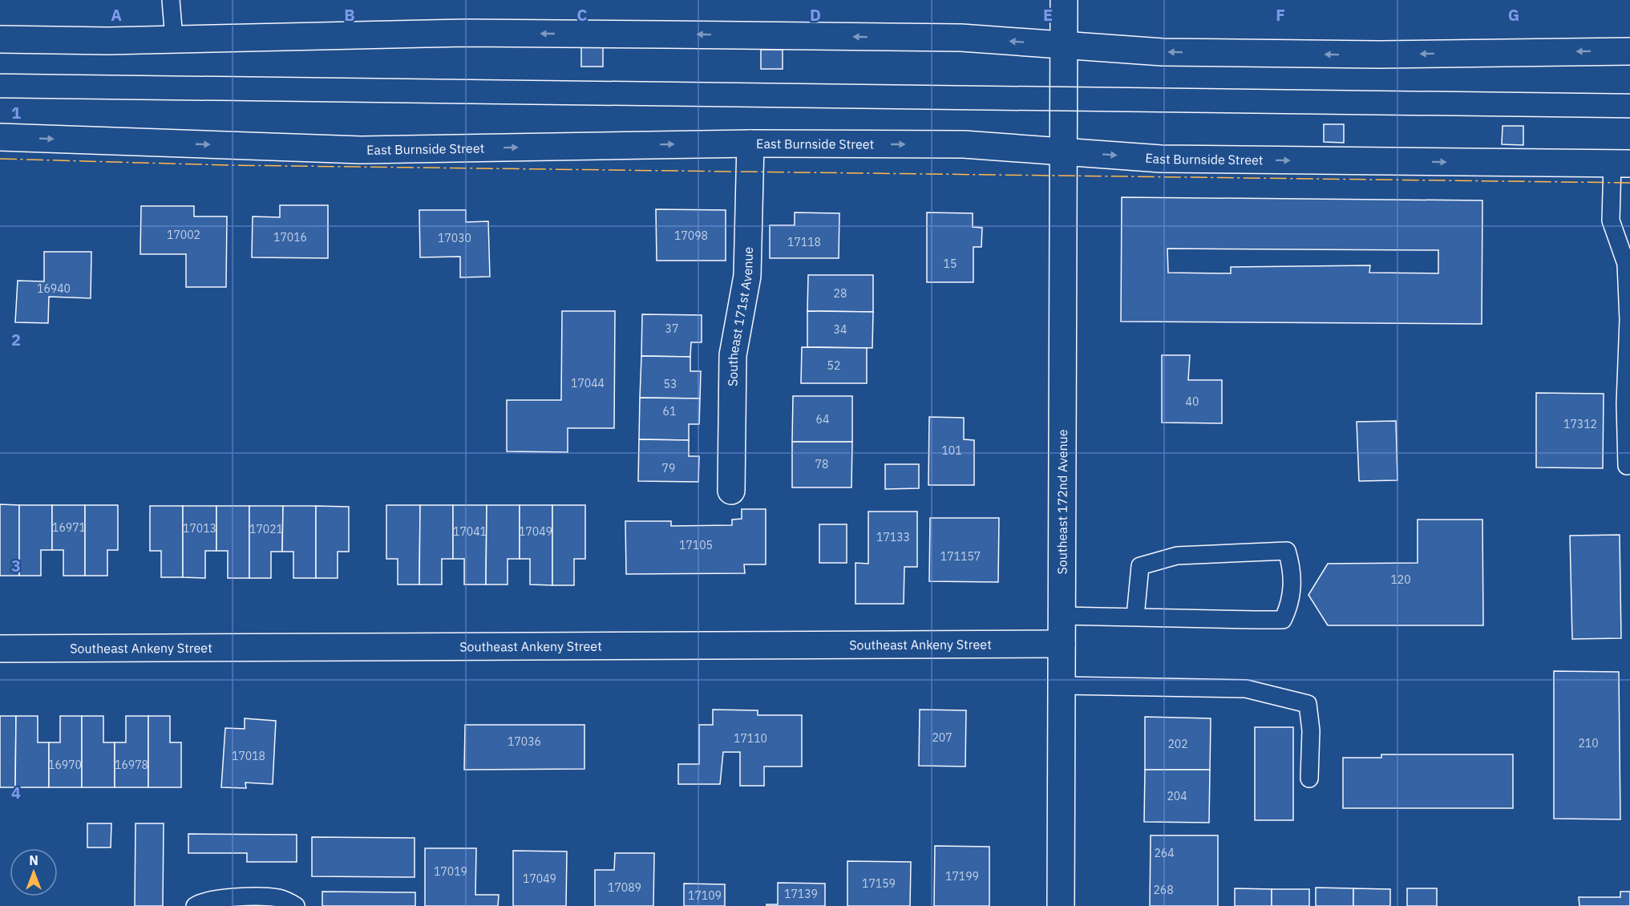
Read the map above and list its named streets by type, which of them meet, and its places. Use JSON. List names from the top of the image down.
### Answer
{
  "streets": {
    "street": [
      "East Burnside Street",
      "Southeast 171st Avenue",
      "Southeast 172nd Avenue",
      "Southeast Ankeny Street"
    ]
  },
  "crossings": [
    ["East Burnside Street", "Southeast 171st Avenue"],
    ["East Burnside Street", "Southeast 172nd Avenue"],
    ["Southeast 172nd Avenue", "Southeast Ankeny Street"]
  ],
  "house_numbers": [
    "17002",
    "17098",
    "17016",
    "17030",
    "17118",
    "15",
    "16940",
    "28",
    "37",
    "34",
    "52",
    "17044",
    "53",
    "40",
    "61",
    "64",
    "17312",
    "101",
    "78",
    "79",
    "16971",
    "17013",
    "17021",
    "17041",
    "17049",
    "17133",
    "17105",
    "171157",
    "120",
    "207",
    "17110",
    "17036",
    "210",
    "202",
    "17018",
    "16970",
    "16978",
    "204",
    "264",
    "17019",
    "17199",
    "17049",
    "17159",
    "17089",
    "268",
    "17139",
    "17109"
  ],
  "north": "top",
  "grid": {
    "columns": [
      "A",
      "B",
      "C",
      "D",
      "E",
      "F",
      "G"
    ],
    "rows": [
      "1",
      "2",
      "3",
      "4"
    ]
  }
}
